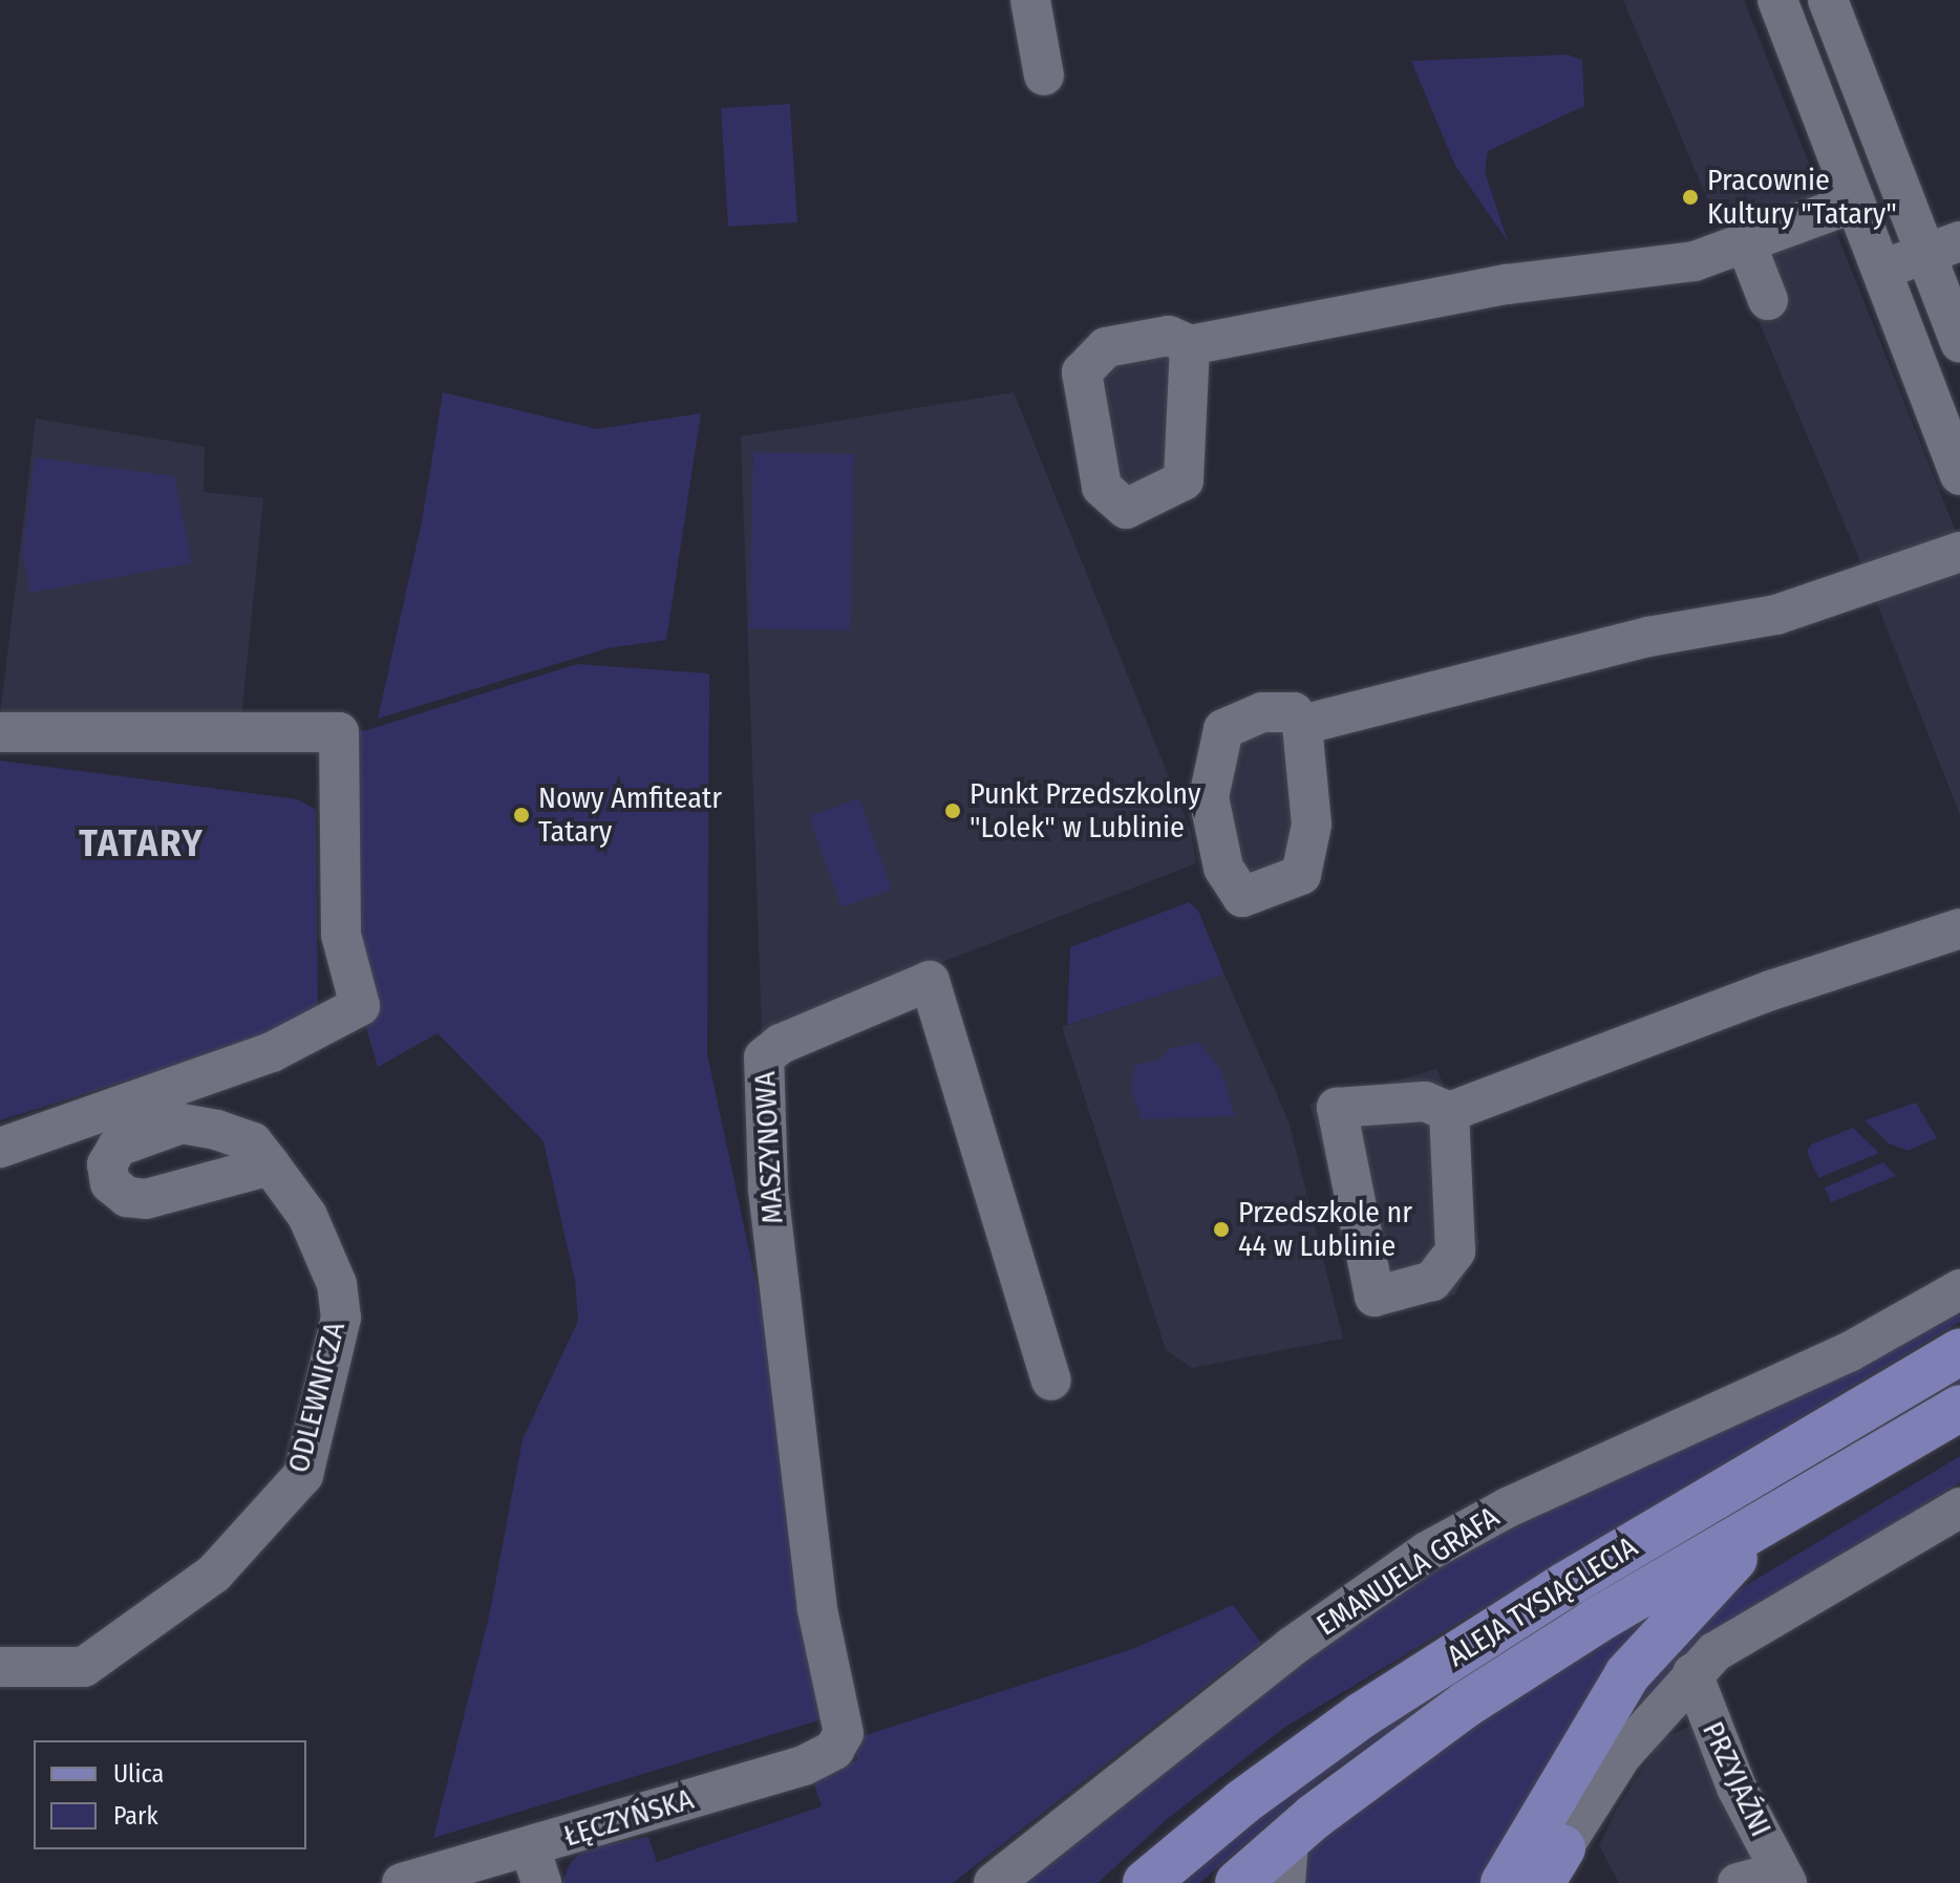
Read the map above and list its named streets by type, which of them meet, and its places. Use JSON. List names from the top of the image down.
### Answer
{
  "streets": {
    "main road": ["ALEJA TYSIĄCLECIA"],
    "street": [
      "MASZYNOWA",
      "ODLEWNICZA",
      "EMANUELA GRAFA",
      "PRZYJAŹNI",
      "ŁĘCZYŃSKA"
    ]
  },
  "crossings": [
    ["MASZYNOWA", "ŁĘCZYŃSKA"]
  ],
  "districts": ["TATARY"],
  "places": [
    "Pracownie Kultury \"Tatary\"",
    "Punkt Przedszkolny \"Lolek\" w Lublinie",
    "Nowy Amfiteatr Tatary",
    "Przedszkole nr 44 w Lublinie"
  ],
  "legend": ["Ulica", "Park"]
}
